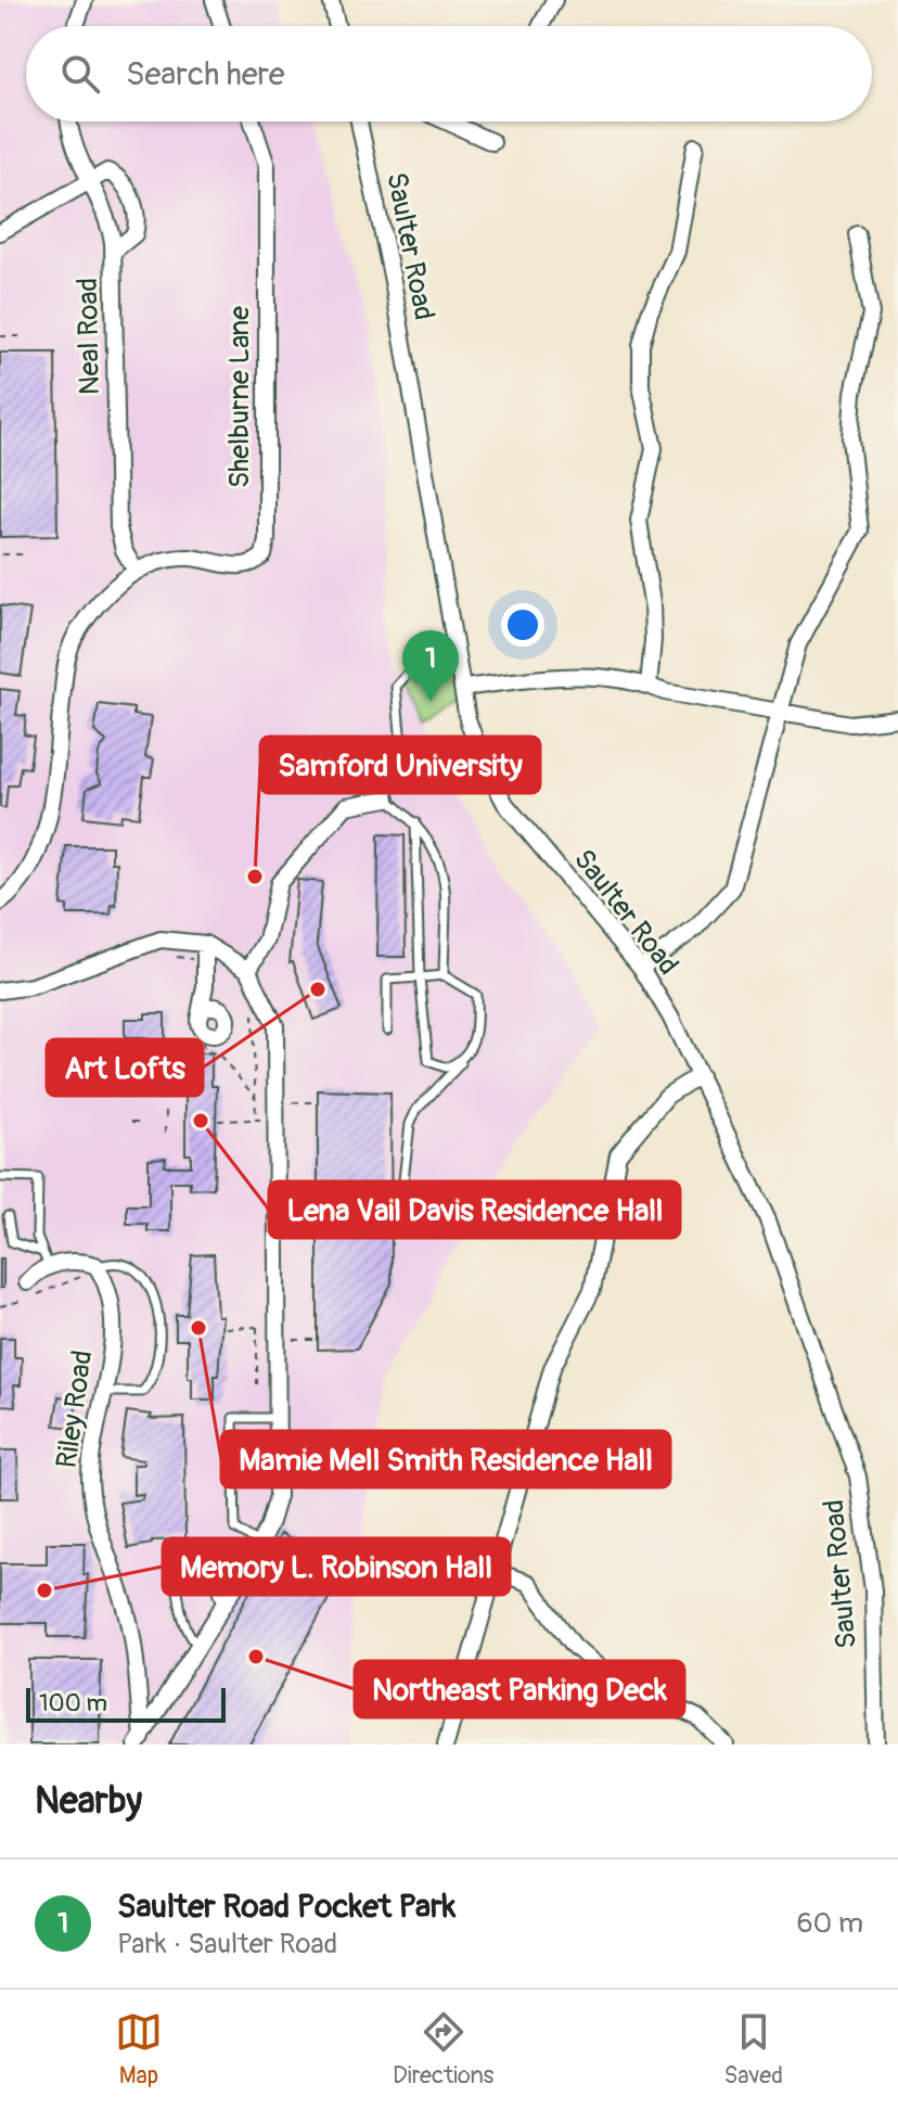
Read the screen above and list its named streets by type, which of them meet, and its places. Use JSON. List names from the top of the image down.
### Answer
{
  "streets": {
    "street": [
      "Saulter Road",
      "Neal Road",
      "Shelburne Lane",
      "Riley Road"
    ]
  },
  "crossings": [
    ["Neal Road", "Shelburne Lane"]
  ],
  "places": [
    "Samford University",
    "Art Lofts",
    "Lena Vail Davis Residence Hall",
    "Mamie Mell Smith Residence Hall",
    "Memory L. Robinson Hall",
    "Northeast Parking Deck"
  ],
  "scale_bar": "100 m",
  "page": {
    "search": "Search here",
    "pins": "1",
    "scale": "100 m",
    "heading": "Nearby",
    "list": [
      {
        "mark": "1",
        "name": "Saulter Road Pocket Park",
        "note": "Park · Saulter Road",
        "value": "60 m"
      }
    ],
    "nav": ["Map", "Directions", "Saved"]
  }
}
